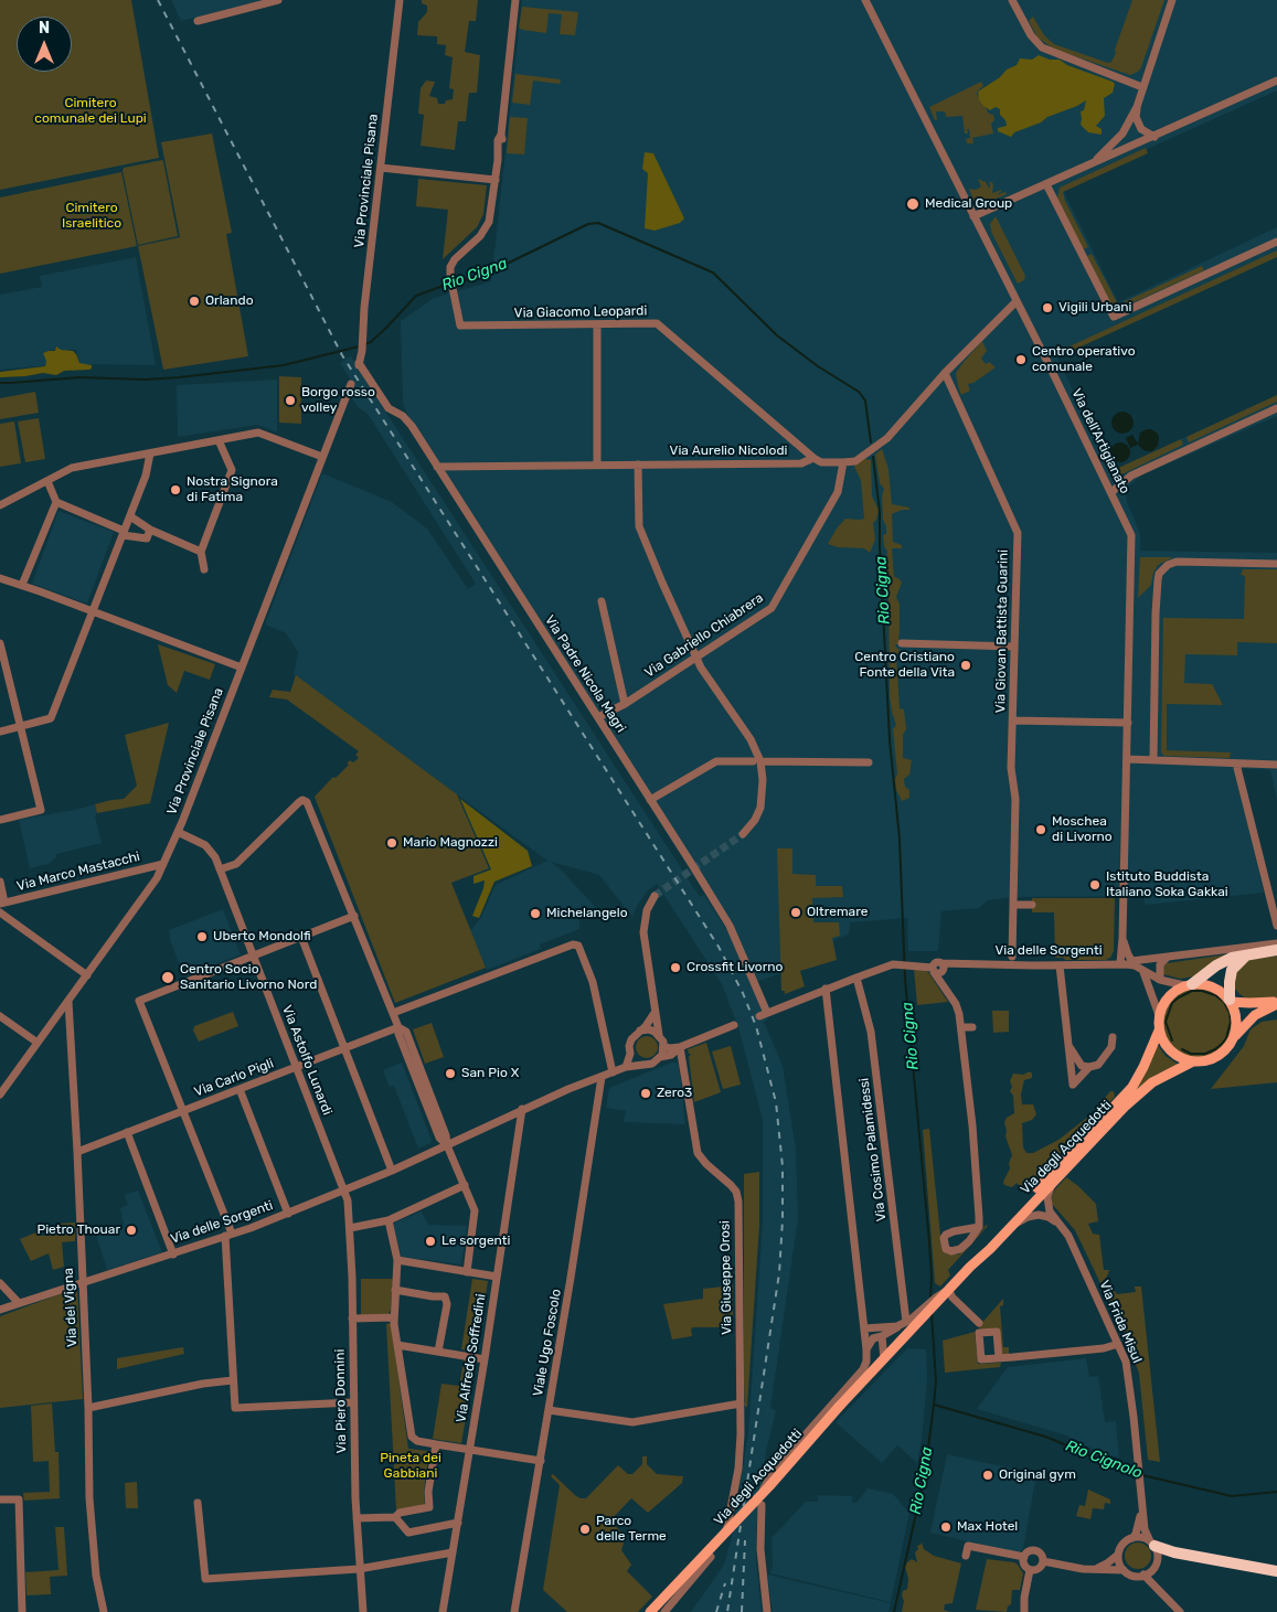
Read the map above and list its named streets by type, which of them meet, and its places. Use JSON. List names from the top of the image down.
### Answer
{
  "streets": {
    "main road": ["Via degli Acquedotti"],
    "street": [
      "Via Provinciale Pisana",
      "Via Giacomo Leopardi",
      "Via dell'Artigianato",
      "Via Aurelio Nicolodi",
      "Via Giovan Battista Guarini",
      "Via Gabriello Chiabrera",
      "Via Padre Nicola Magri",
      "Via Marco Mastacchi",
      "Via delle Sorgenti",
      "Via Astolfo Lunardi",
      "Via Carlo Pigli",
      "Via Cosimo Palamidessi",
      "Via Giuseppe Orosi",
      "Via del Vigna",
      "Via Frida Misul",
      "Viale Ugo Foscolo",
      "Via Alfredo Soffredini",
      "Via Piero Donnini"
    ]
  },
  "crossings": [
    ["Via Provinciale Pisana", "Via Padre Nicola Magri"],
    ["Via Provinciale Pisana", "Via Marco Mastacchi"],
    ["Via Provinciale Pisana", "Via Astolfo Lunardi"],
    ["Via Provinciale Pisana", "Via del Vigna"],
    ["Via Giacomo Leopardi", "Via Aurelio Nicolodi"],
    ["Via dell'Artigianato", "Via Aurelio Nicolodi"],
    ["Via dell'Artigianato", "Via delle Sorgenti"],
    ["Via Aurelio Nicolodi", "Via Giovan Battista Guarini"],
    ["Via Aurelio Nicolodi", "Via Gabriello Chiabrera"],
    ["Via Aurelio Nicolodi", "Via Padre Nicola Magri"],
    ["Via Gabriello Chiabrera", "Via Padre Nicola Magri"],
    ["Via delle Sorgenti", "Via Astolfo Lunardi"],
    ["Via delle Sorgenti", "Via degli Acquedotti"],
    ["Via delle Sorgenti", "Via Giuseppe Orosi"],
    ["Via delle Sorgenti", "Via del Vigna"],
    ["Via delle Sorgenti", "Viale Ugo Foscolo"],
    ["Via delle Sorgenti", "Via Alfredo Soffredini"],
    ["Via delle Sorgenti", "Via Piero Donnini"],
    ["Via Astolfo Lunardi", "Via Carlo Pigli"],
    ["Via Astolfo Lunardi", "Via Piero Donnini"],
    ["Via Carlo Pigli", "Via del Vigna"],
    ["Via degli Acquedotti", "Via Cosimo Palamidessi"],
    ["Via degli Acquedotti", "Via Frida Misul"]
  ],
  "water": ["Rio Cigna", "Rio Cignolo"],
  "parks": ["Cimitero comunale dei Lupi", "Cimitero Israelitico", "Pineta dei Gabbiani"],
  "places": [
    "Medical Group",
    "Orlando",
    "Vigili Urbani",
    "Centro operativo comunale",
    "Borgo rosso volley",
    "Nostra Signora di Fatima",
    "Centro Cristiano Fonte della Vita",
    "Moschea di Livorno",
    "Mario Magnozzi",
    "Istituto Buddista Italiano Soka Gakkai",
    "Oltremare",
    "Michelangelo",
    "Uberto Mondolfi",
    "Crossfit Livorno",
    "Centro Socio Sanitario Livorno Nord",
    "San Pio X",
    "Zero3",
    "Pietro Thouar",
    "Le sorgenti",
    "Original gym",
    "Max Hotel",
    "Parco delle Terme"
  ],
  "north": "top"
}
